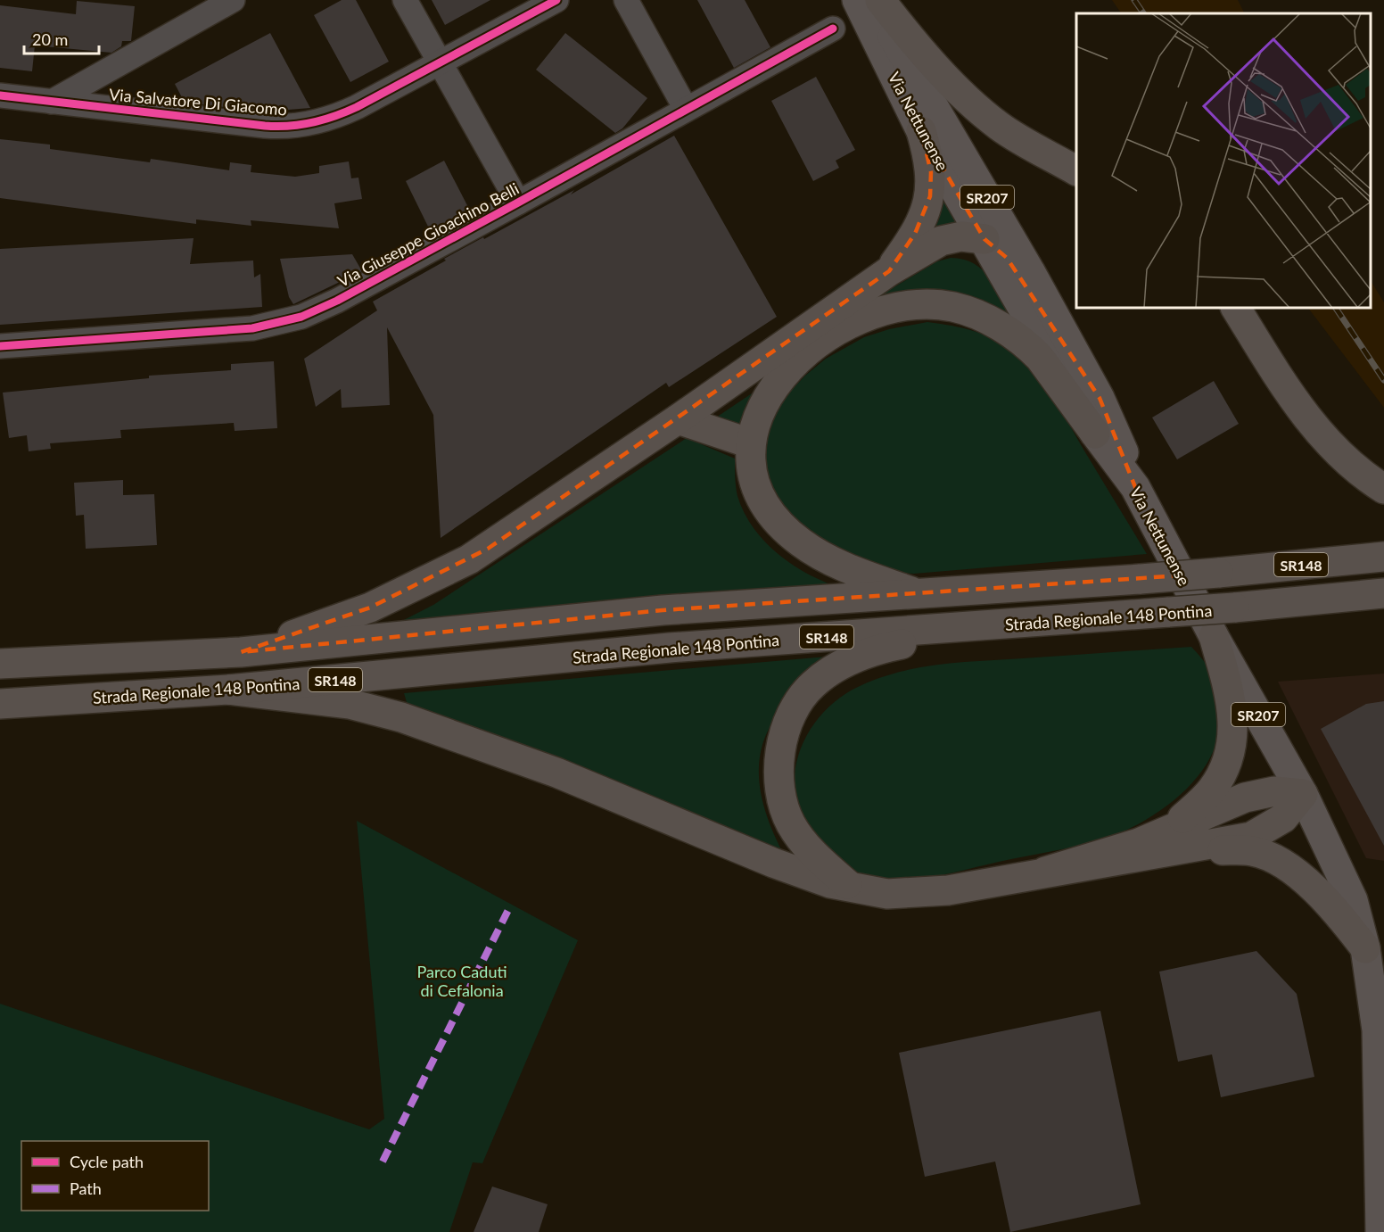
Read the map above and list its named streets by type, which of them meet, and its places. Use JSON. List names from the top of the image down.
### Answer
{
  "streets": {
    "highway": ["SR148", "Strada Regionale 148 Pontina"],
    "main road": ["Via Nettunense", "SR207"],
    "street": ["Via Salvatore Di Giacomo", "Via Giuseppe Gioachino Belli"]
  },
  "crossings": [
    ["Via Nettunense", "SR207"]
  ],
  "parks": ["Parco Caduti di Cefalonia"],
  "legend": ["Cycle path", "Path"],
  "scale_bar": "20 m"
}
